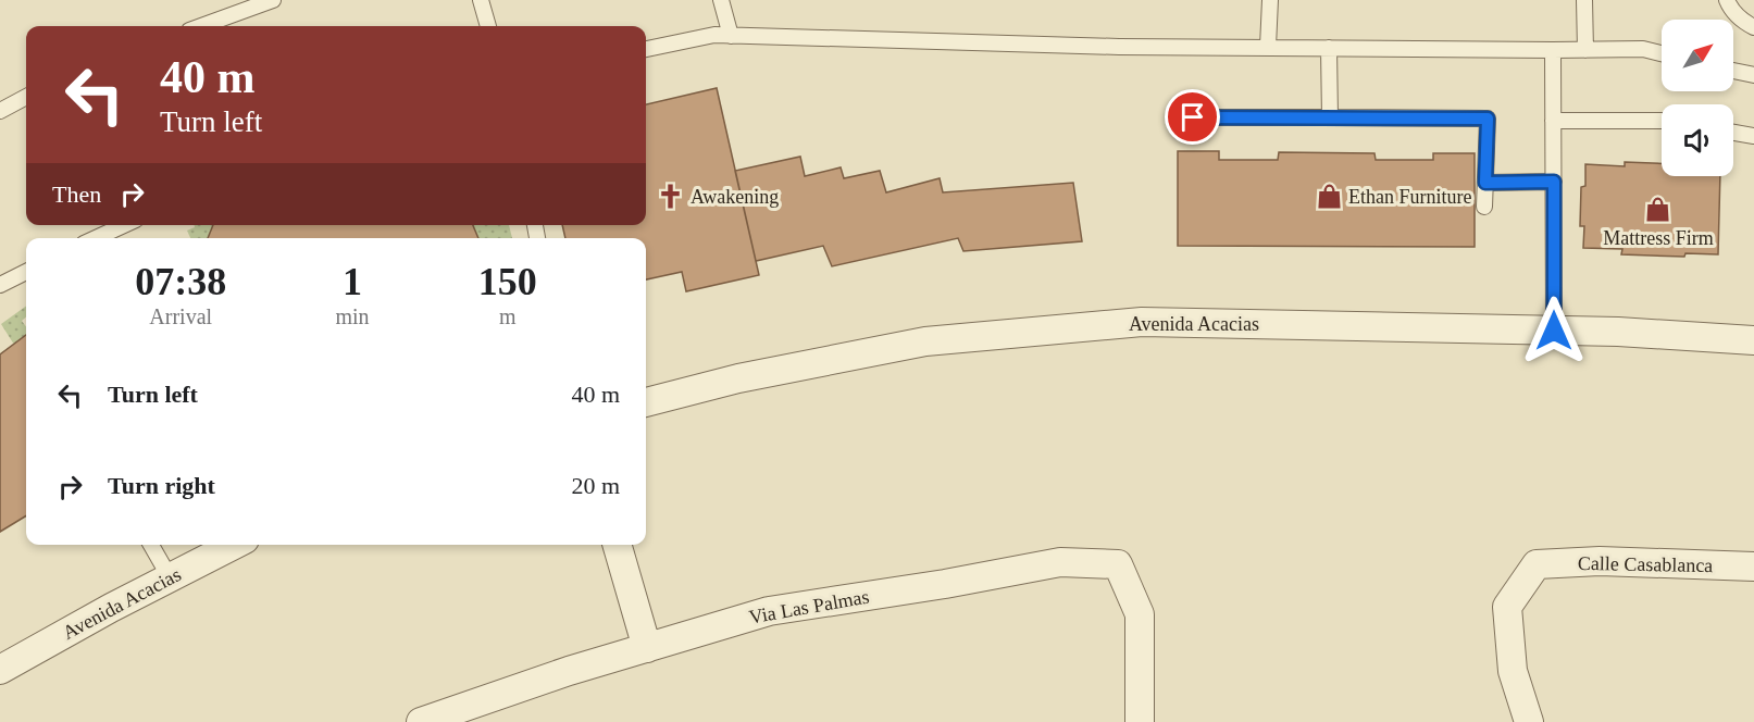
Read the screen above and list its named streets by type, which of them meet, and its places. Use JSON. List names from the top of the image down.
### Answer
{
  "streets": {
    "street": ["Avenida Acacias", "Calle Casablanca", "Via Las Palmas"]
  },
  "places": {
    "church": ["Awakening"],
    "shop": ["Ethan Furniture", "Mattress Firm"]
  },
  "north": "top right",
  "page": {
    "turn": ["40 m", "Turn left"],
    "then": "Then",
    "eta": [
      "07:38",
      "Arrival",
      "1",
      "min",
      "150",
      "m"
    ],
    "list": [
      {
        "name": "Turn left",
        "value": "40 m"
      },
      {
        "name": "Turn right",
        "value": "20 m"
      }
    ]
  }
}
